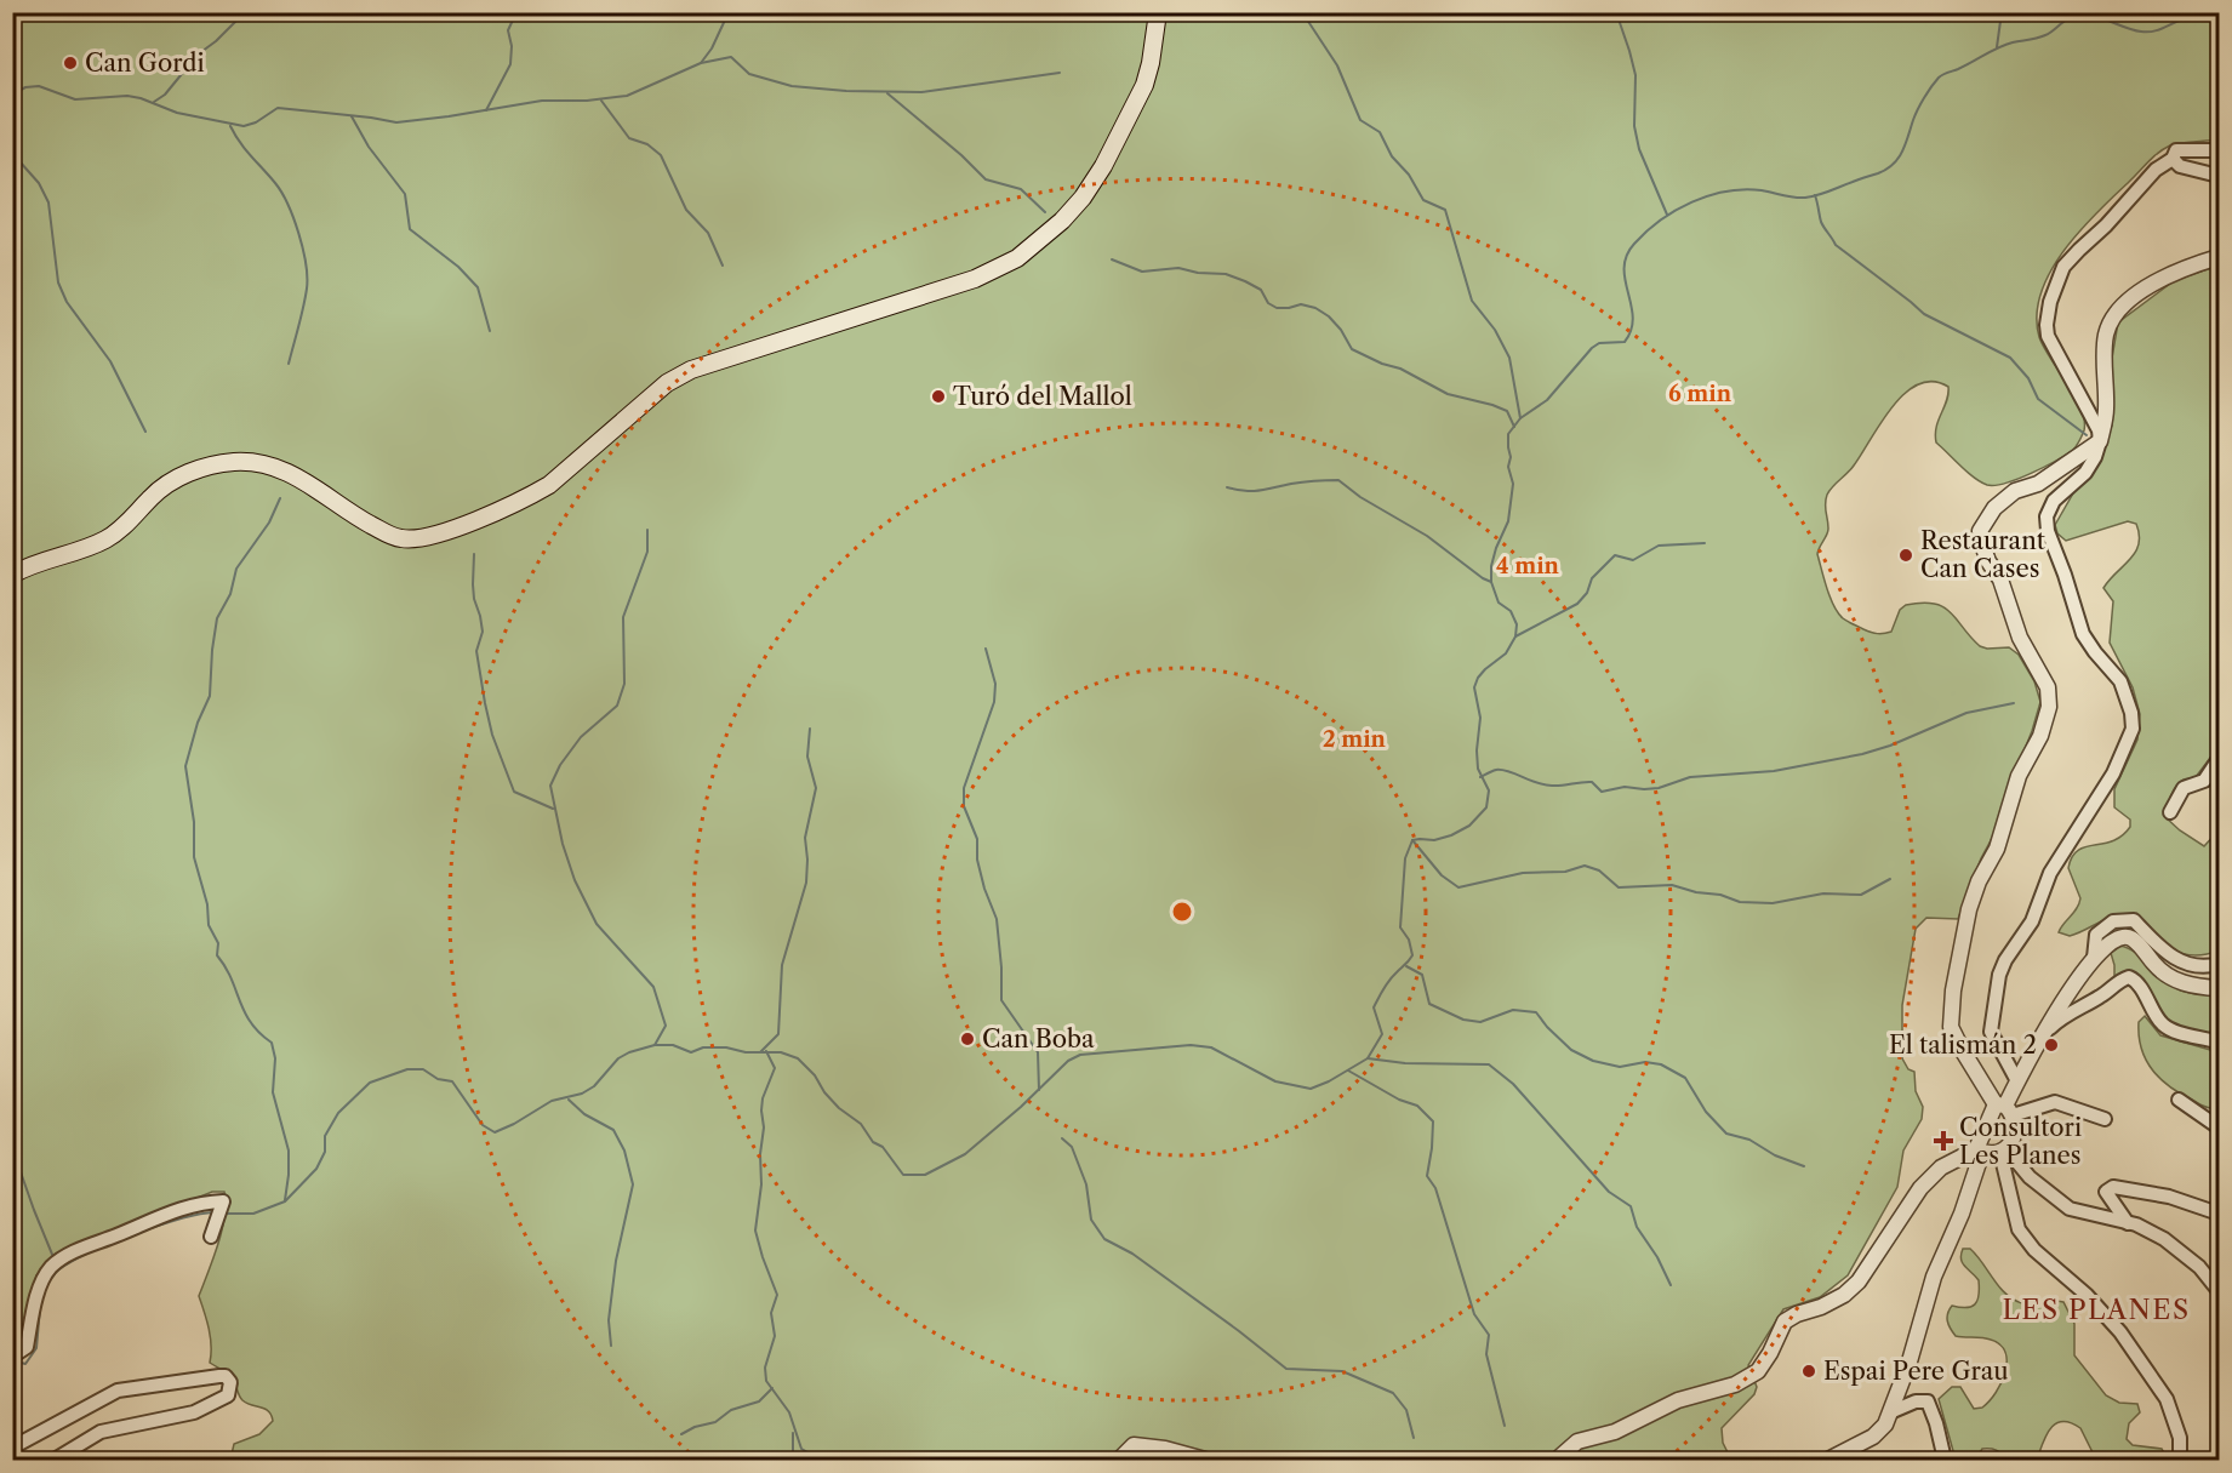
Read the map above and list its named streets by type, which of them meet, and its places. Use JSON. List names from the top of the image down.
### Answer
{
  "districts": ["LES PLANES"],
  "places": {
    "other": [
      "Can Gordi",
      "Turó del Mallol",
      "Restaurant Can Cases",
      "Can Boba",
      "El talismán 2",
      "Espai Pere Grau"
    ],
    "health": ["Consultori Les Planes"]
  },
  "rings": ["6 min", "4 min", "2 min"]
}
